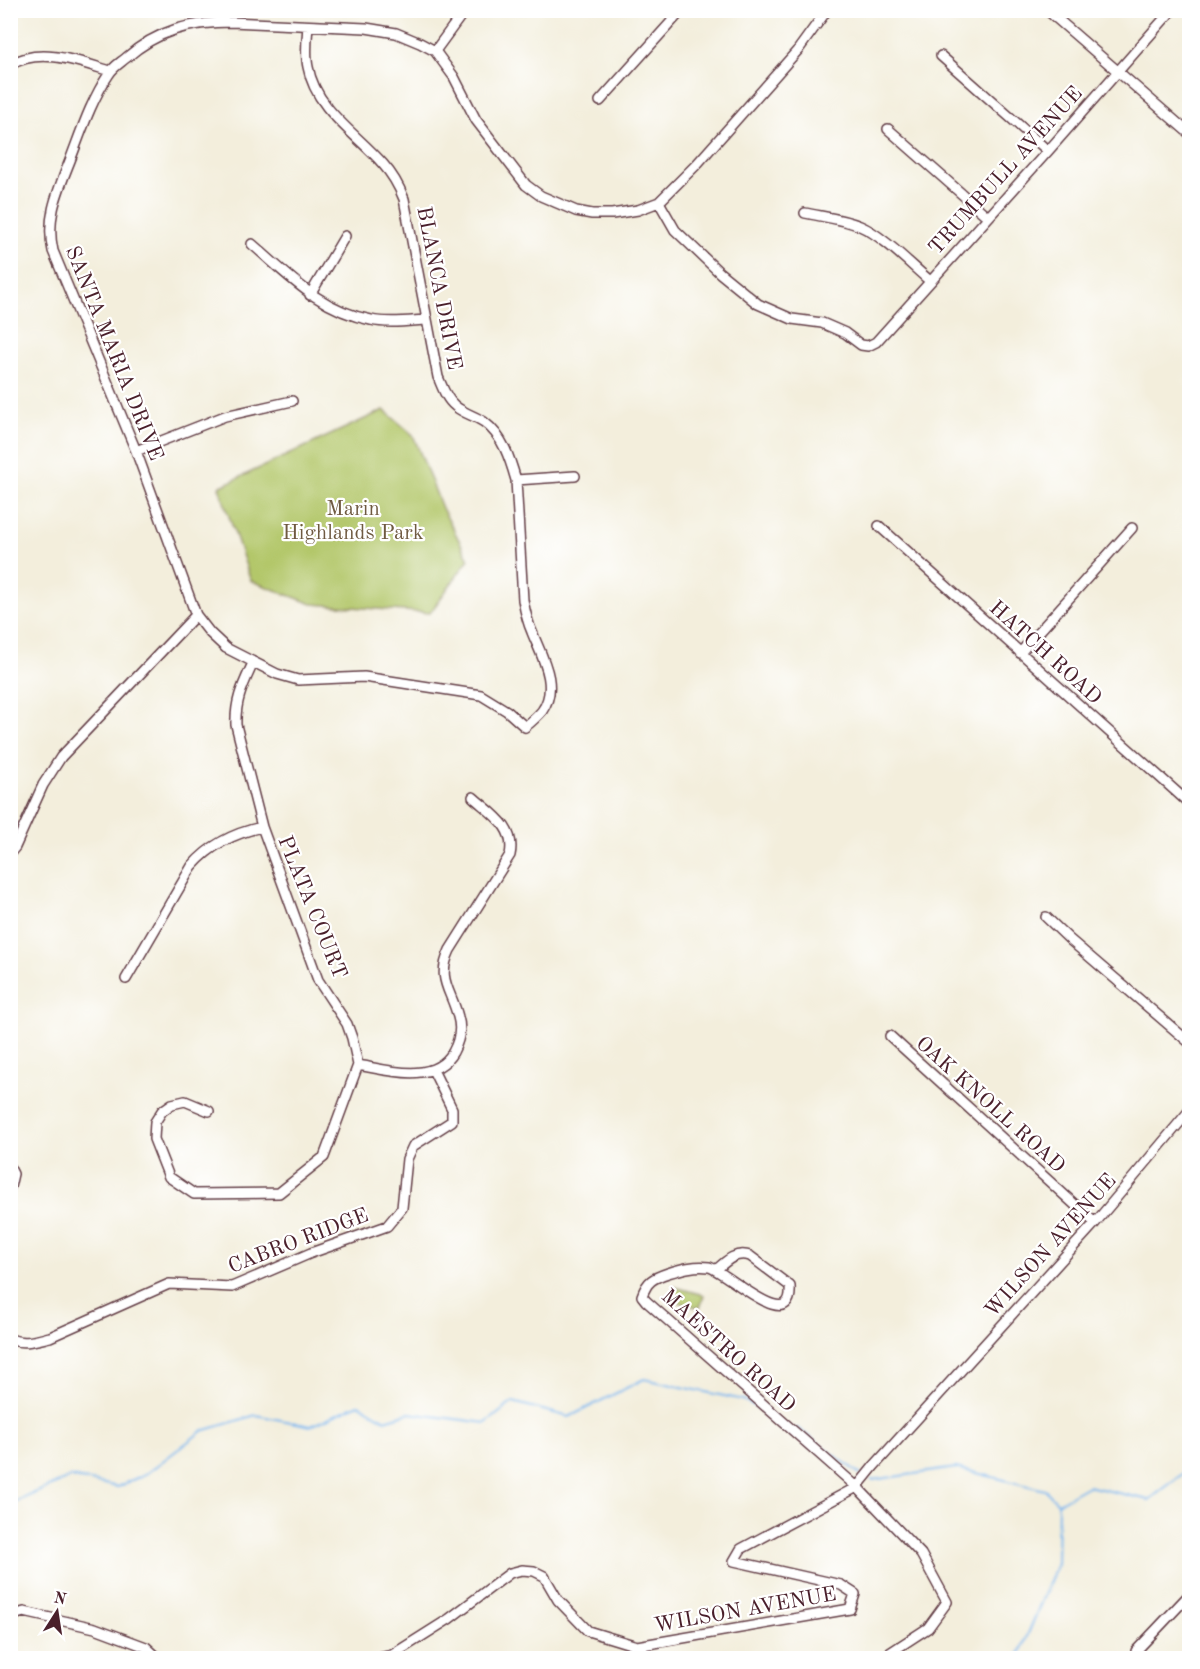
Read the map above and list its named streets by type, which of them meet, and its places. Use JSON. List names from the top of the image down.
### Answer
{
  "streets": {
    "street": [
      "TRUMBULL AVENUE",
      "BLANCA DRIVE",
      "SANTA MARIA DRIVE",
      "HATCH ROAD",
      "PLATA COURT",
      "OAK KNOLL ROAD",
      "CABRO RIDGE",
      "WILSON AVENUE",
      "MAESTRO ROAD"
    ]
  },
  "crossings": [
    ["TRUMBULL AVENUE", "SANTA MARIA DRIVE"],
    ["BLANCA DRIVE", "SANTA MARIA DRIVE"],
    ["SANTA MARIA DRIVE", "PLATA COURT"],
    ["OAK KNOLL ROAD", "WILSON AVENUE"],
    ["WILSON AVENUE", "MAESTRO ROAD"]
  ],
  "parks": ["Marin Highlands Park"],
  "north": "top"
}
